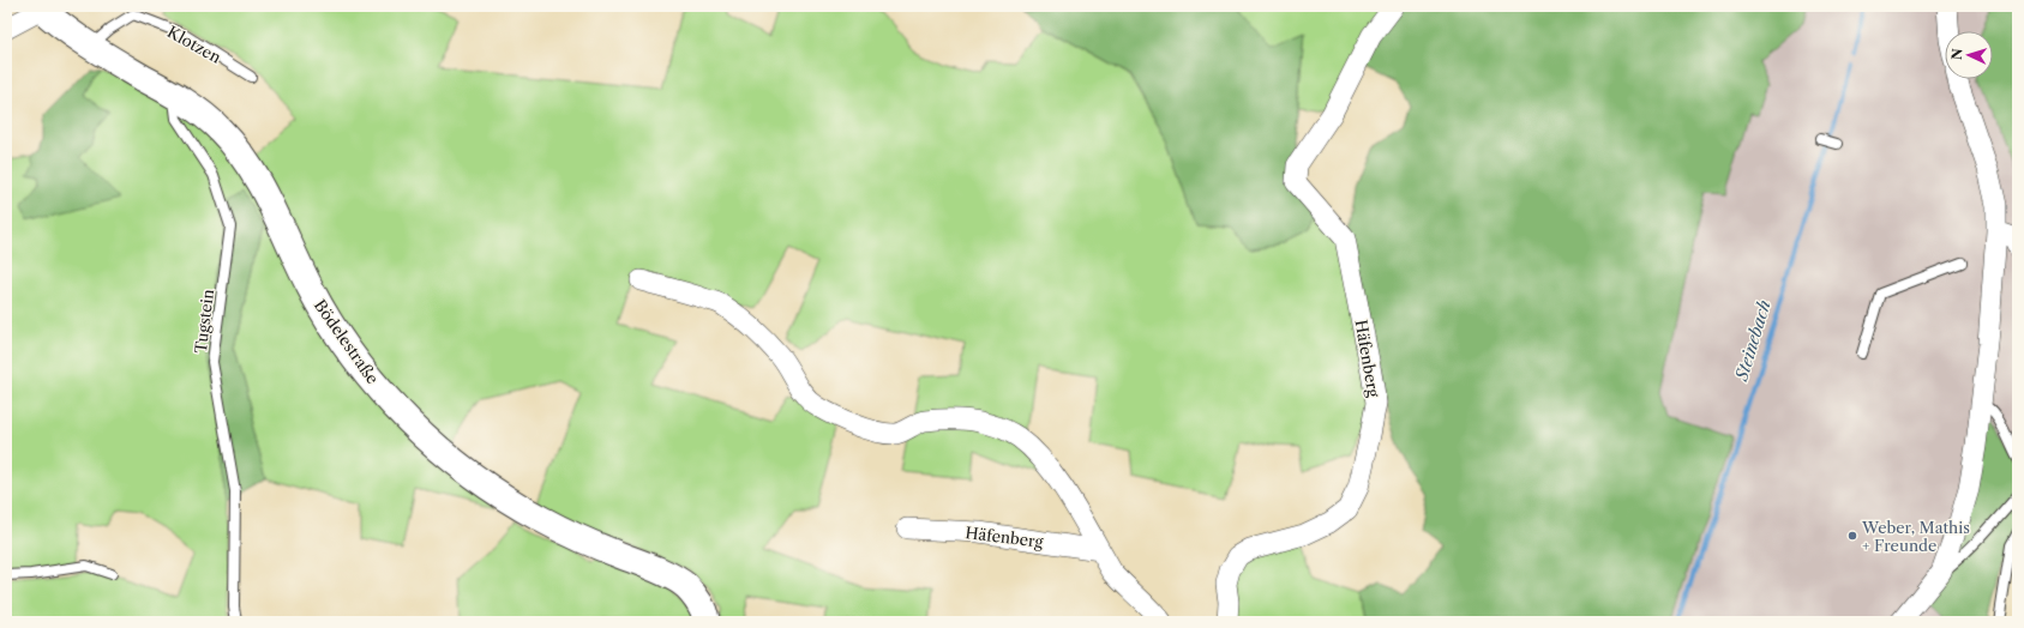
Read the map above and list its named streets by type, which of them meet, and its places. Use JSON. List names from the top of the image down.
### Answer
{
  "streets": {
    "main road": ["Bödelestraße"],
    "street": ["Häfenberg"],
    "lane": ["Klotzen", "Tugstein"]
  },
  "crossings": [
    ["Klotzen", "Bödelestraße"],
    ["Tugstein", "Bödelestraße"]
  ],
  "water": ["Steinebach"],
  "places": ["Weber, Mathis + Freunde"],
  "north": "left"
}
